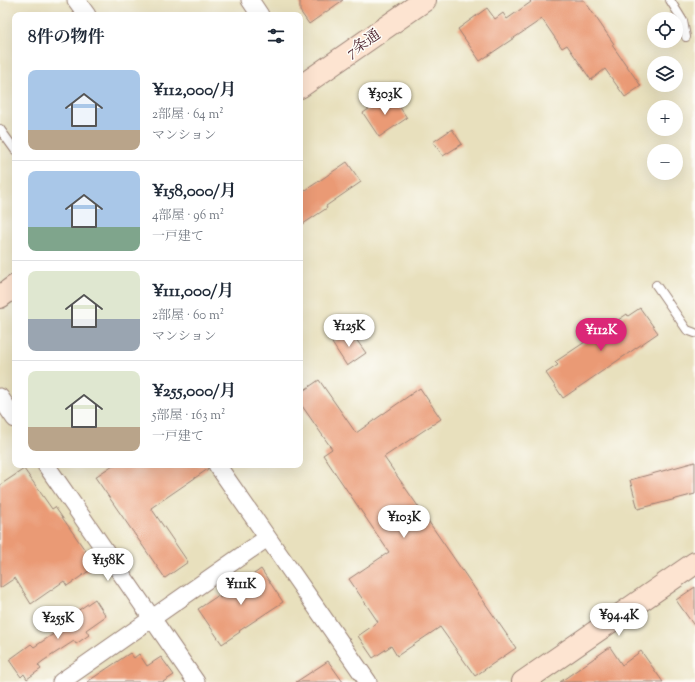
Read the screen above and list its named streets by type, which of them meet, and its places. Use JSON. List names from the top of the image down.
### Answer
{
  "streets": {
    "street": ["7条通"]
  },
  "page": {
    "map_buttons": ["+", "−"],
    "heading": "8件の物件",
    "list": [
      {
        "name": "¥112,000/月",
        "note": "2部屋 · 64 m² · マンション"
      },
      {
        "name": "¥158,000/月",
        "note": "4部屋 · 96 m² · 一戸建て"
      },
      {
        "name": "¥111,000/月",
        "note": "2部屋 · 60 m² · マンション"
      },
      {
        "name": "¥255,000/月",
        "note": "5部屋 · 163 m² · 一戸建て"
      }
    ],
    "price": [
      "¥303K",
      "¥125K",
      "¥112K",
      "¥103K",
      "¥158K",
      "¥111K",
      "¥94.4K",
      "¥255K"
    ]
  }
}
